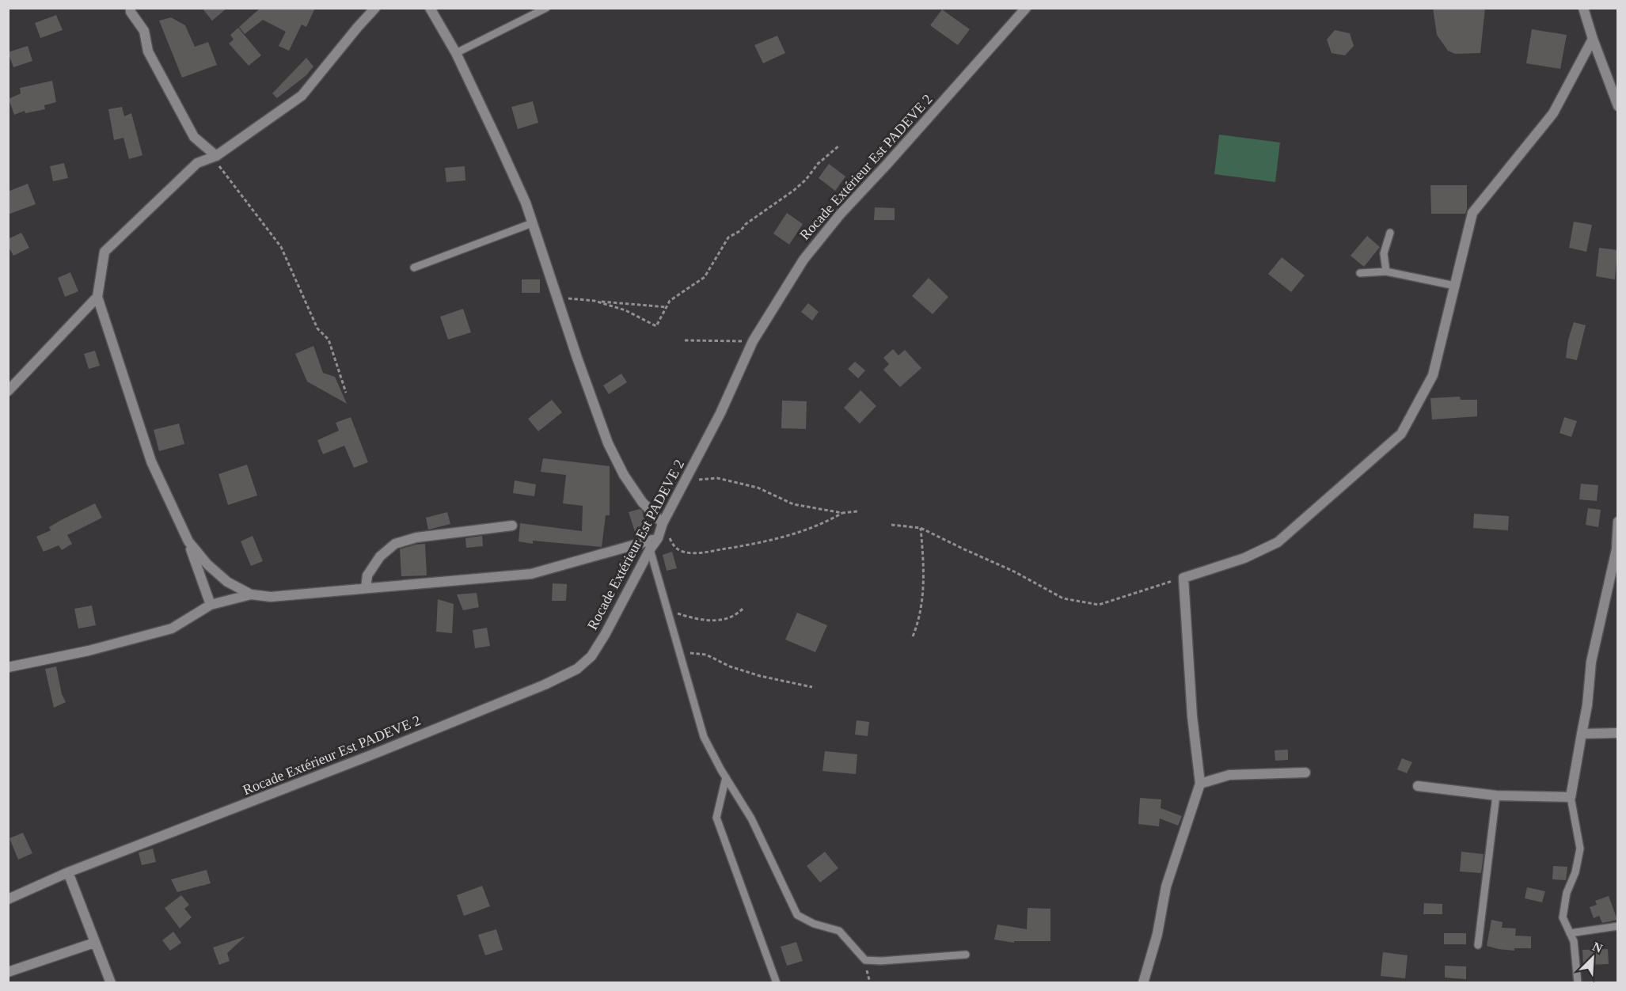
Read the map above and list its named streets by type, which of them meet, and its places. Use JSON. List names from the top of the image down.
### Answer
{
  "streets": {
    "street": ["Rocade Extérieur Est PADEVE 2"]
  },
  "north": "top right"
}
